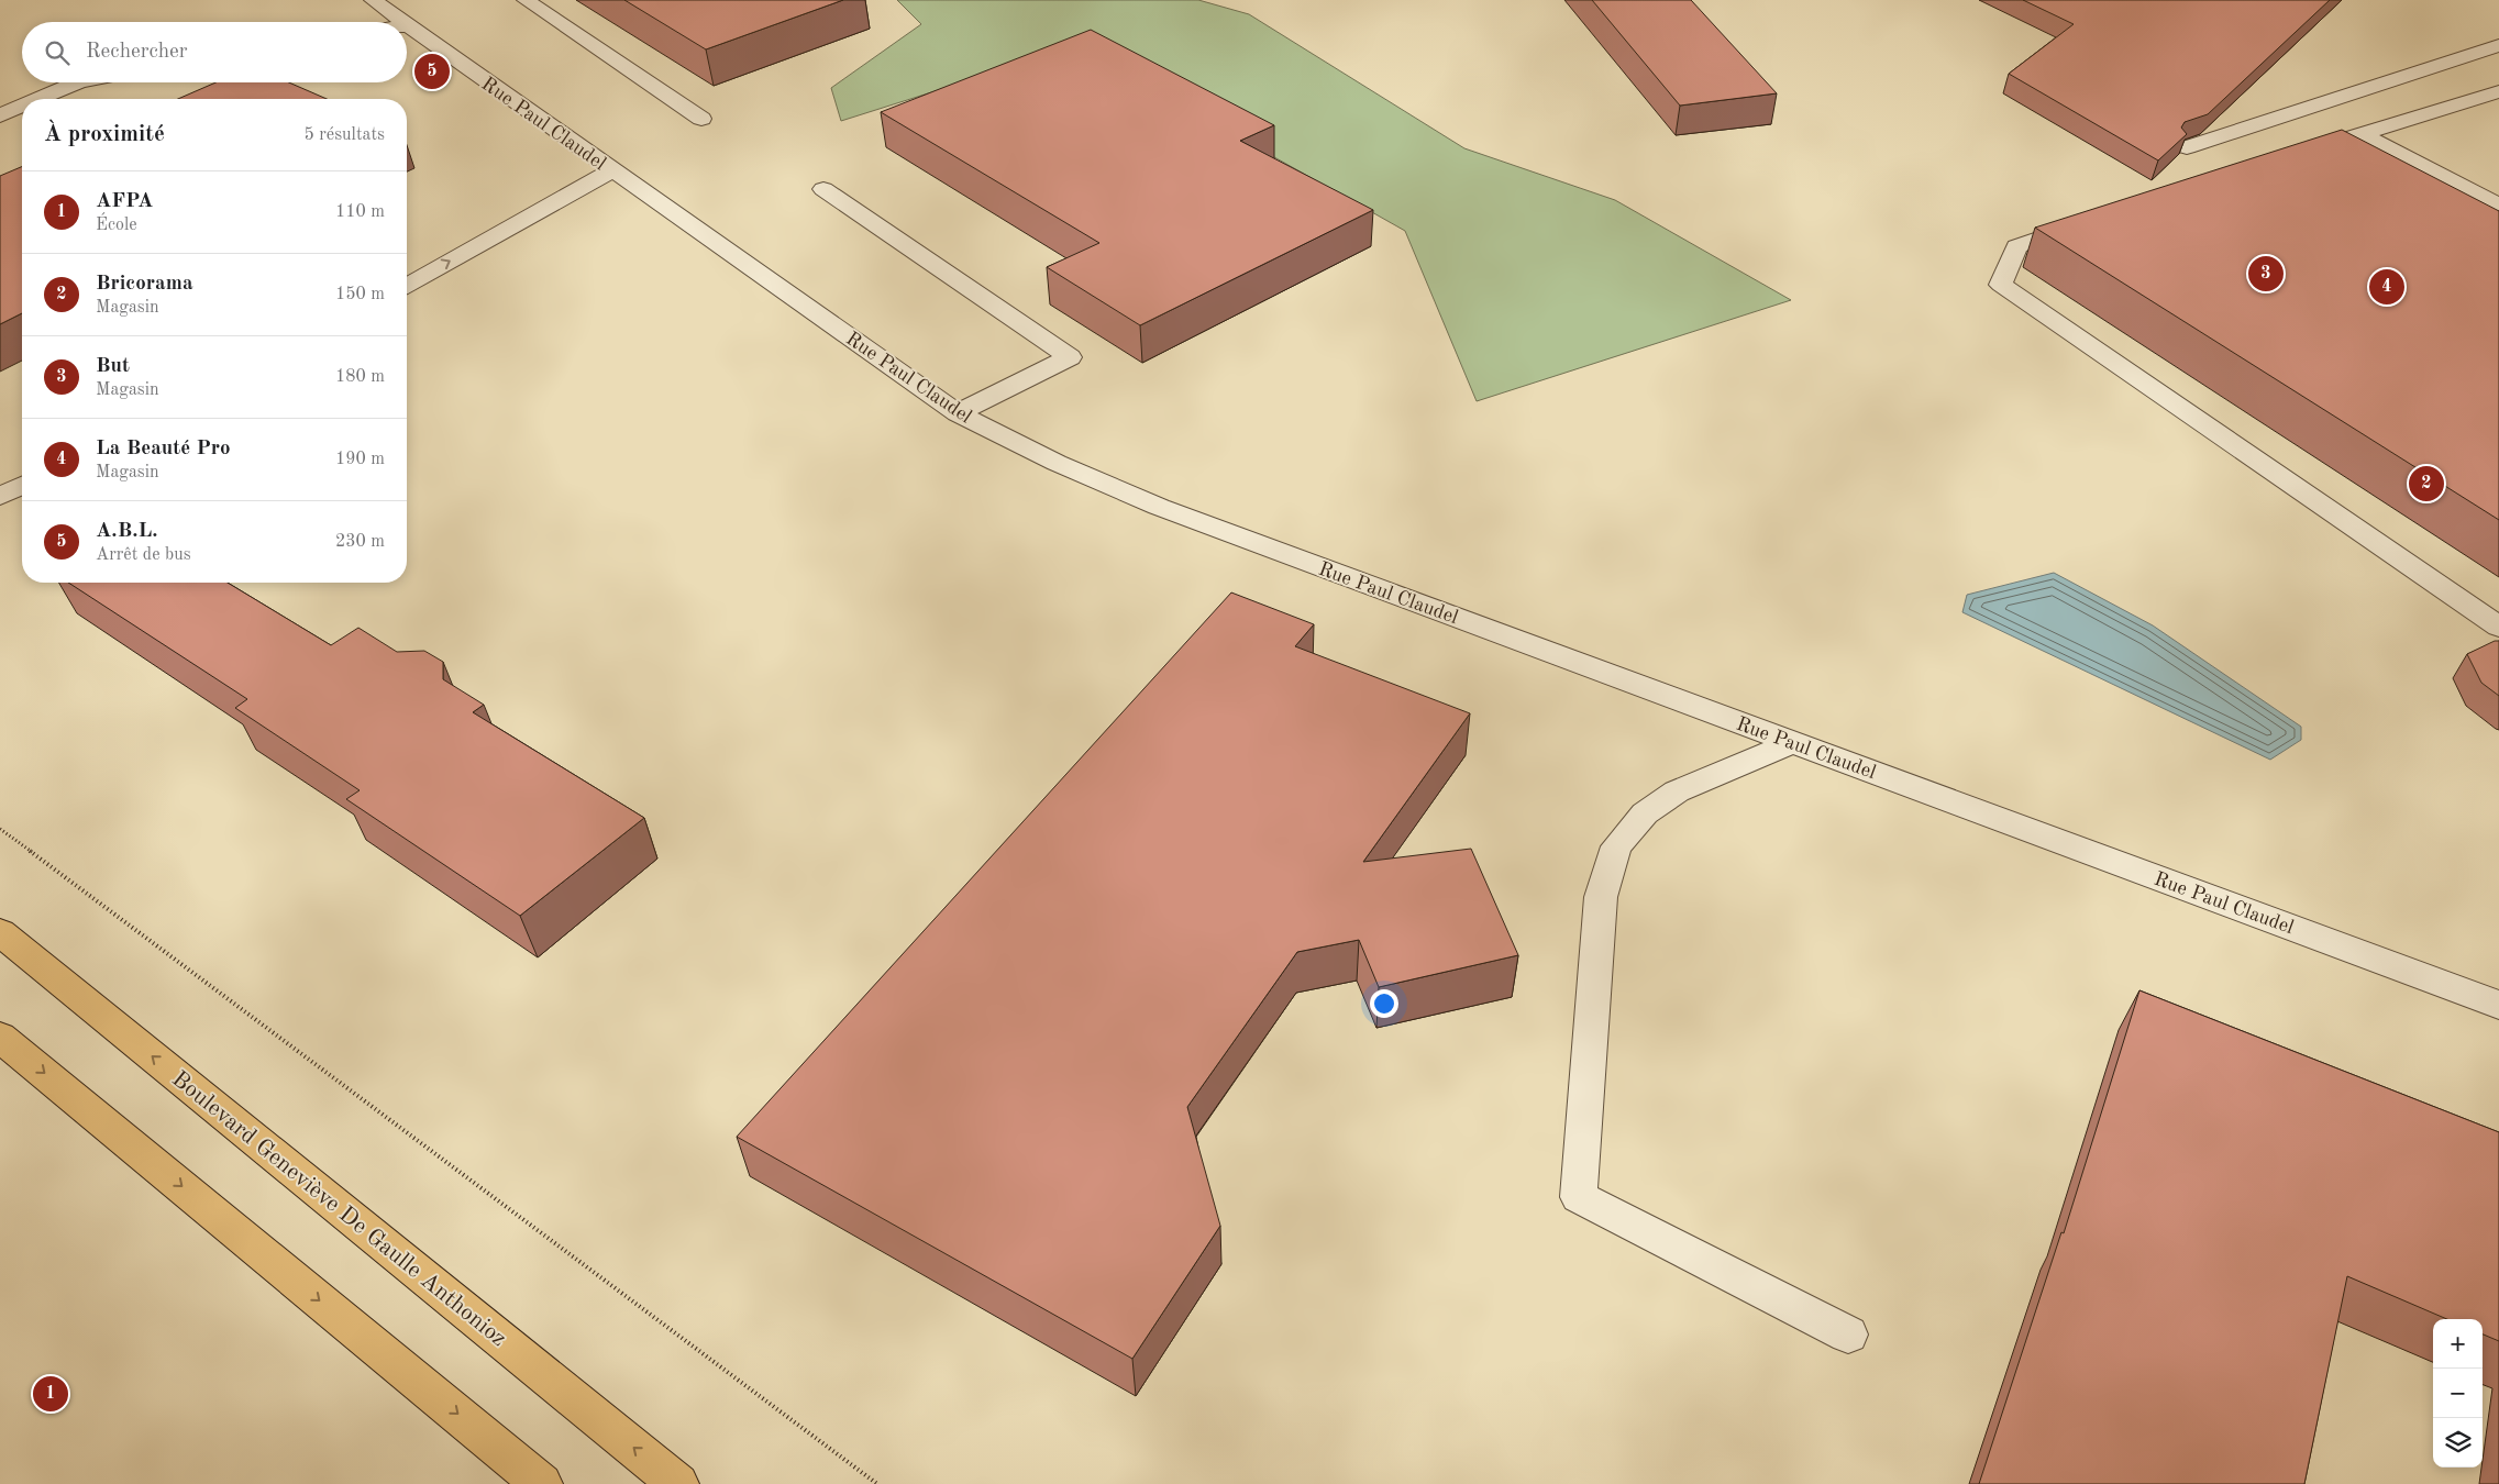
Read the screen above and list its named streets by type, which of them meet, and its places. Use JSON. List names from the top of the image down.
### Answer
{
  "streets": {
    "main road": ["Boulevard Geneviève De Gaulle Anthonioz"],
    "street": ["Rue Paul Claudel"]
  },
  "page": {
    "search": "Rechercher",
    "pins": [
      "5",
      "3",
      "4",
      "2",
      "1"
    ],
    "heading": ["À proximité", "5 résultats"],
    "list": [
      {
        "mark": "1",
        "name": "AFPA",
        "note": "École",
        "value": "110 m"
      },
      {
        "mark": "2",
        "name": "Bricorama",
        "note": "Magasin",
        "value": "150 m"
      },
      {
        "mark": "3",
        "name": "But",
        "note": "Magasin",
        "value": "180 m"
      },
      {
        "mark": "4",
        "name": "La Beauté Pro",
        "note": "Magasin",
        "value": "190 m"
      },
      {
        "mark": "5",
        "name": "A.B.L.",
        "note": "Arrêt de bus",
        "value": "230 m"
      }
    ],
    "map_buttons": ["+", "−"]
  }
}
